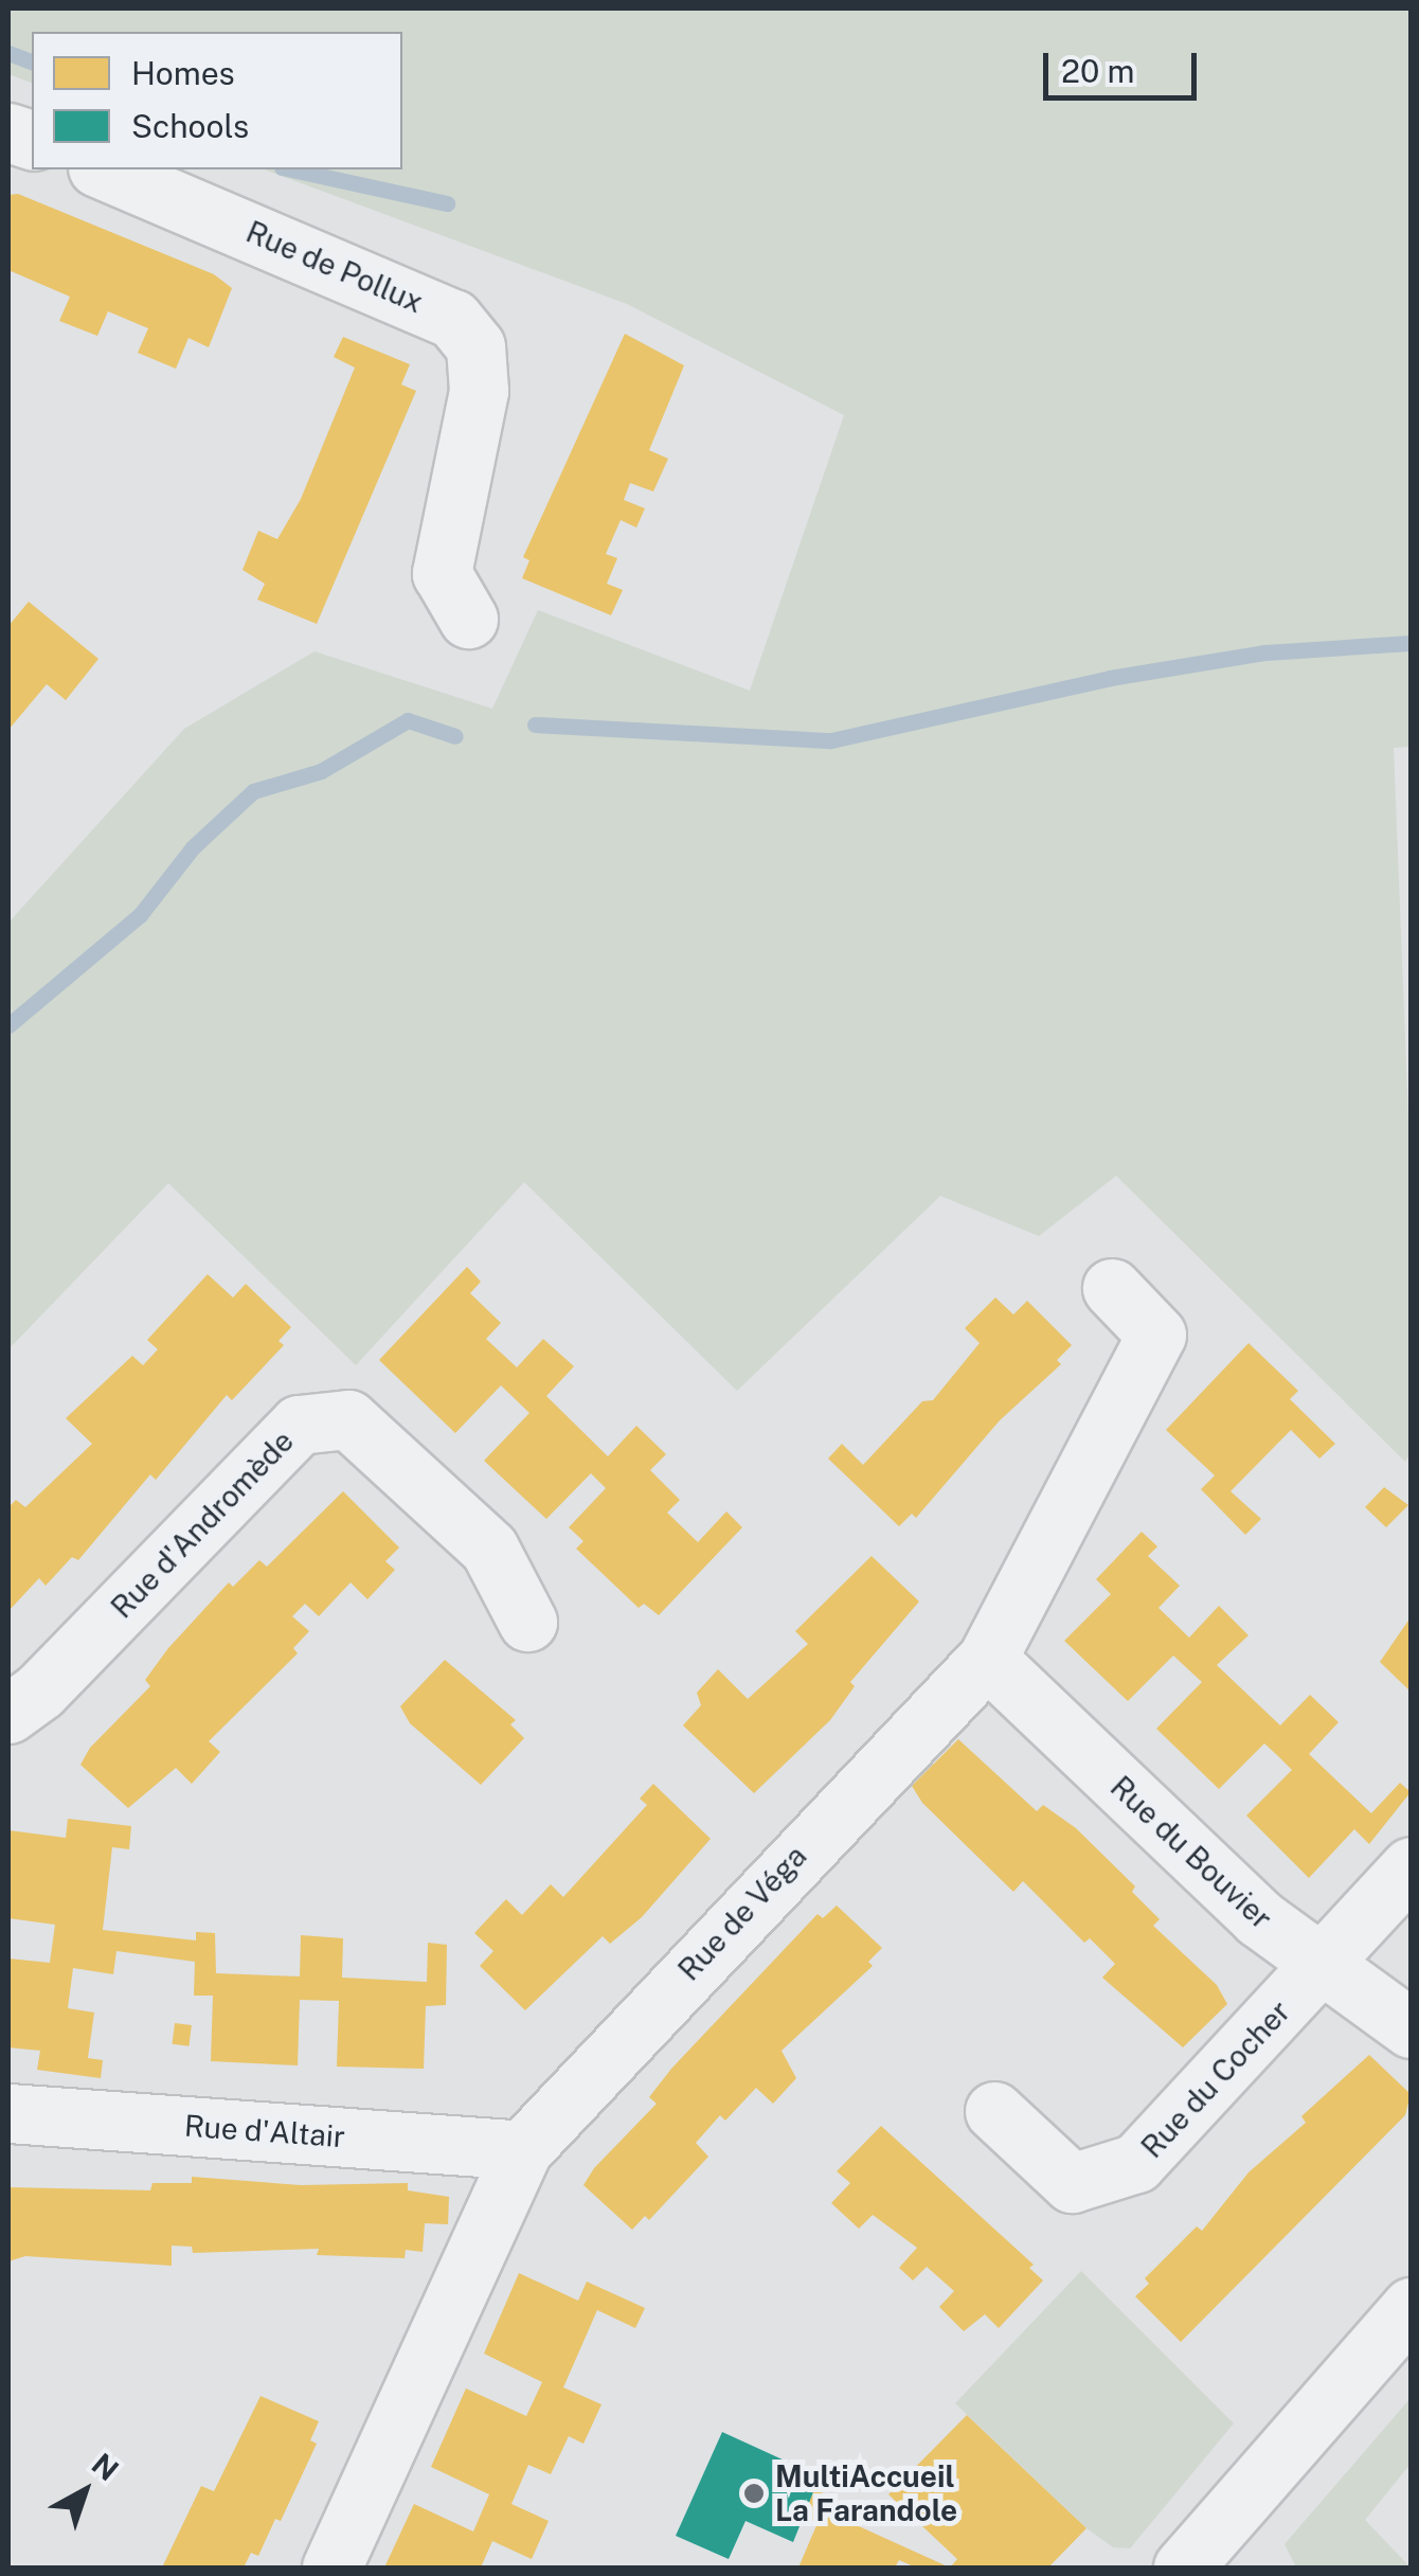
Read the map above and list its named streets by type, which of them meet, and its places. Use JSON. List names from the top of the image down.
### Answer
{
  "streets": {
    "street": [
      "Rue de Pollux",
      "Rue d'Andromède",
      "Rue du Bouvier",
      "Rue de Véga",
      "Rue du Cocher",
      "Rue d'Altair"
    ]
  },
  "crossings": [
    ["Rue du Bouvier", "Rue de Véga"],
    ["Rue du Bouvier", "Rue du Cocher"],
    ["Rue de Véga", "Rue d'Altair"]
  ],
  "places": ["MultiAccueil La Farandole"],
  "legend": ["Homes", "Schools"],
  "scale_bar": "20 m",
  "north": "top right"
}
